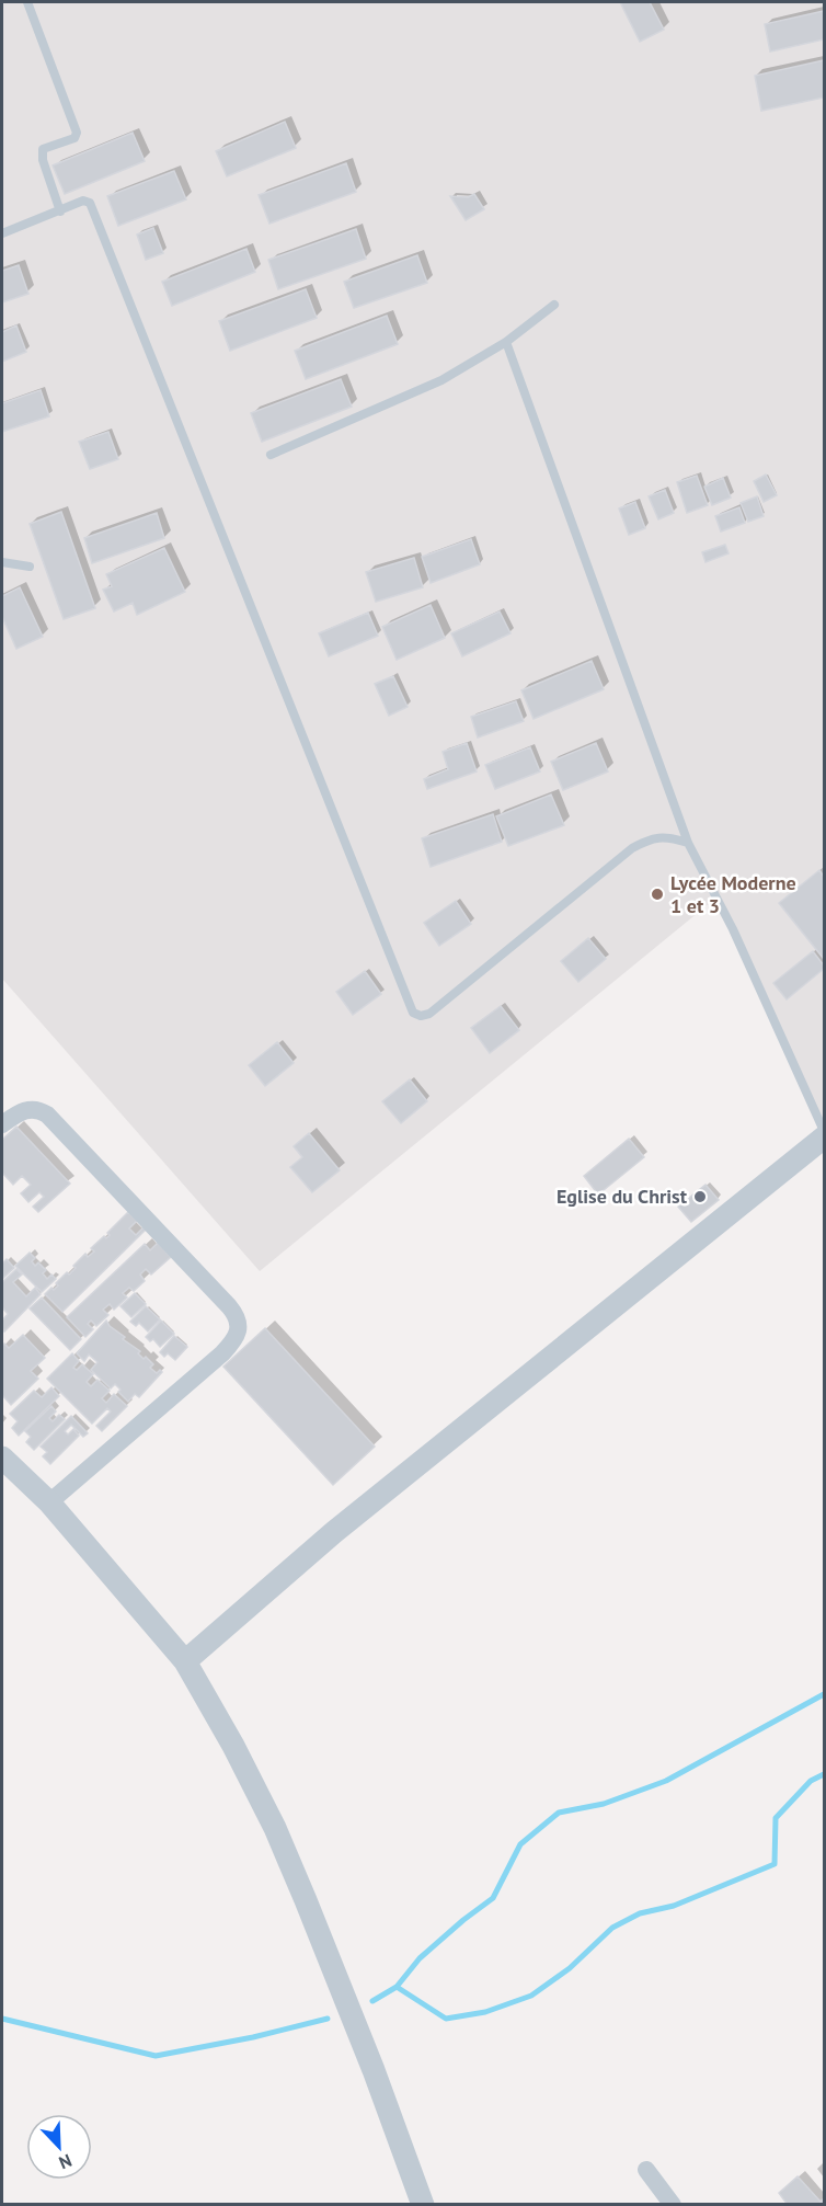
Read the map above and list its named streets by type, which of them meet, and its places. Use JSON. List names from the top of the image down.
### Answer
{
  "places": ["Lycée Moderne 1 et 3", "Eglise du Christ"],
  "north": "bottom right"
}
